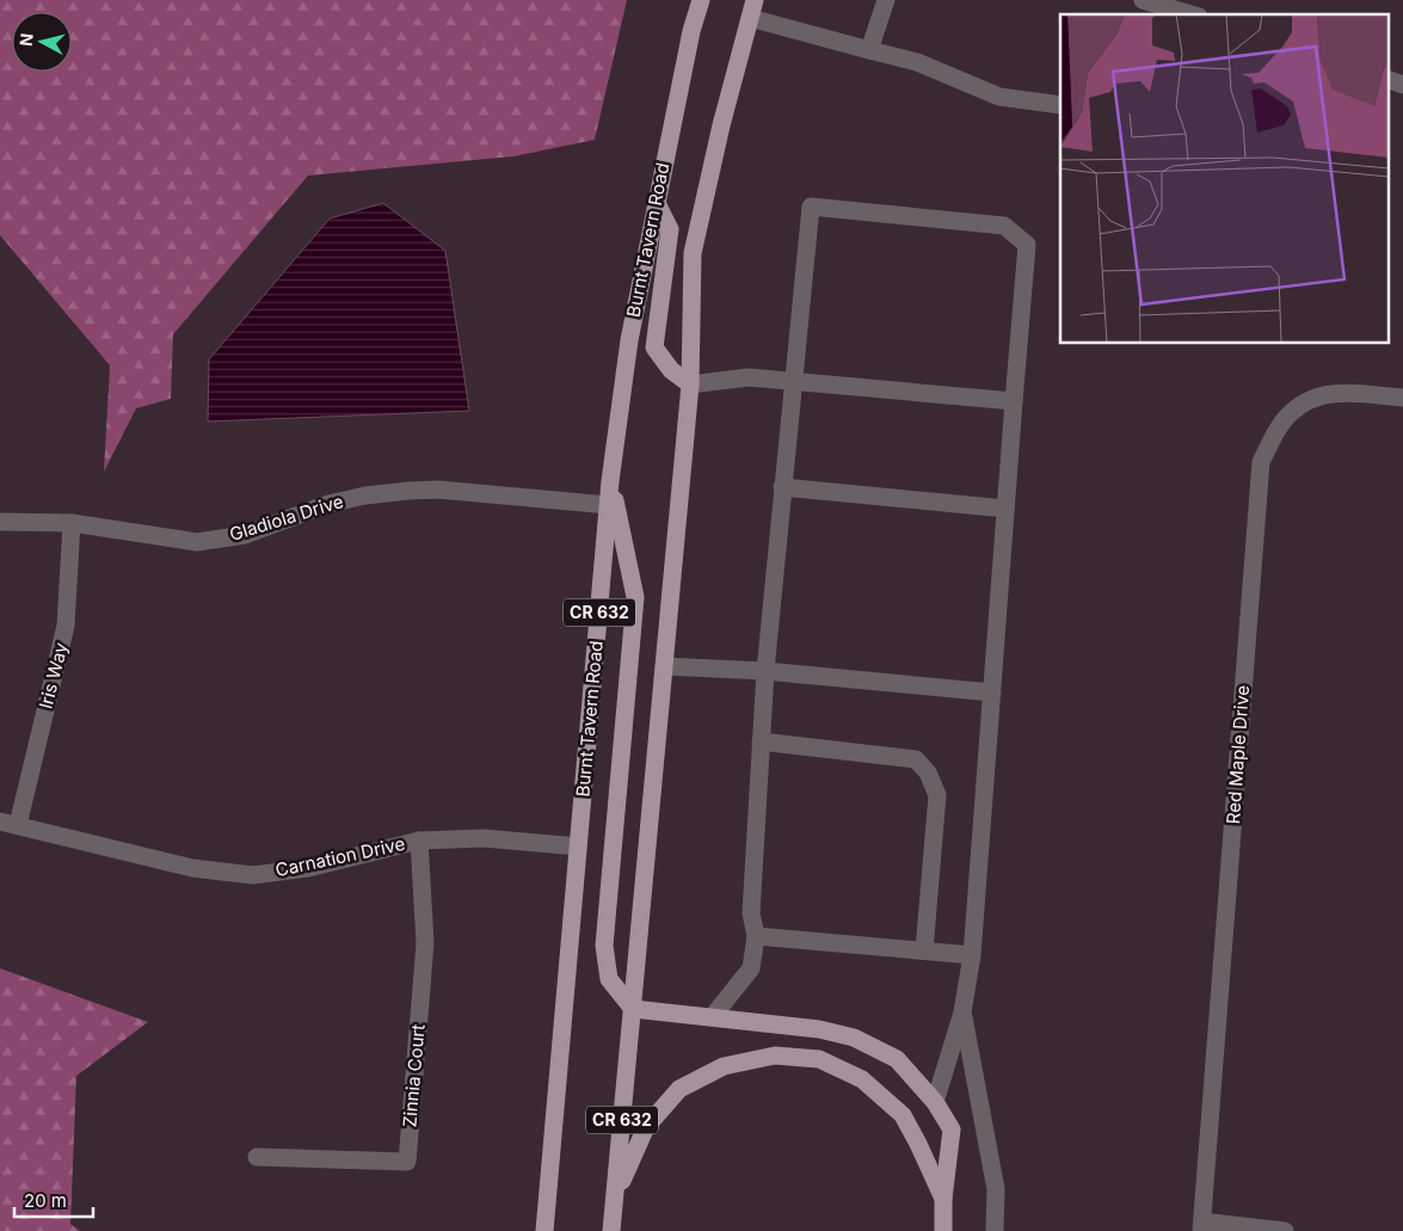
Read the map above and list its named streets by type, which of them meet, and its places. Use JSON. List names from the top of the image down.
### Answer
{
  "streets": {
    "main road": ["Burnt Tavern Road", "CR 632"],
    "street": [
      "Gladiola Drive",
      "Iris Way",
      "Red Maple Drive",
      "Carnation Drive",
      "Zinnia Court"
    ]
  },
  "crossings": [
    ["Burnt Tavern Road", "Gladiola Drive"],
    ["Burnt Tavern Road", "Carnation Drive"],
    ["Gladiola Drive", "Iris Way"],
    ["Iris Way", "Carnation Drive"],
    ["Carnation Drive", "Zinnia Court"]
  ],
  "scale_bar": "20 m",
  "north": "left"
}
